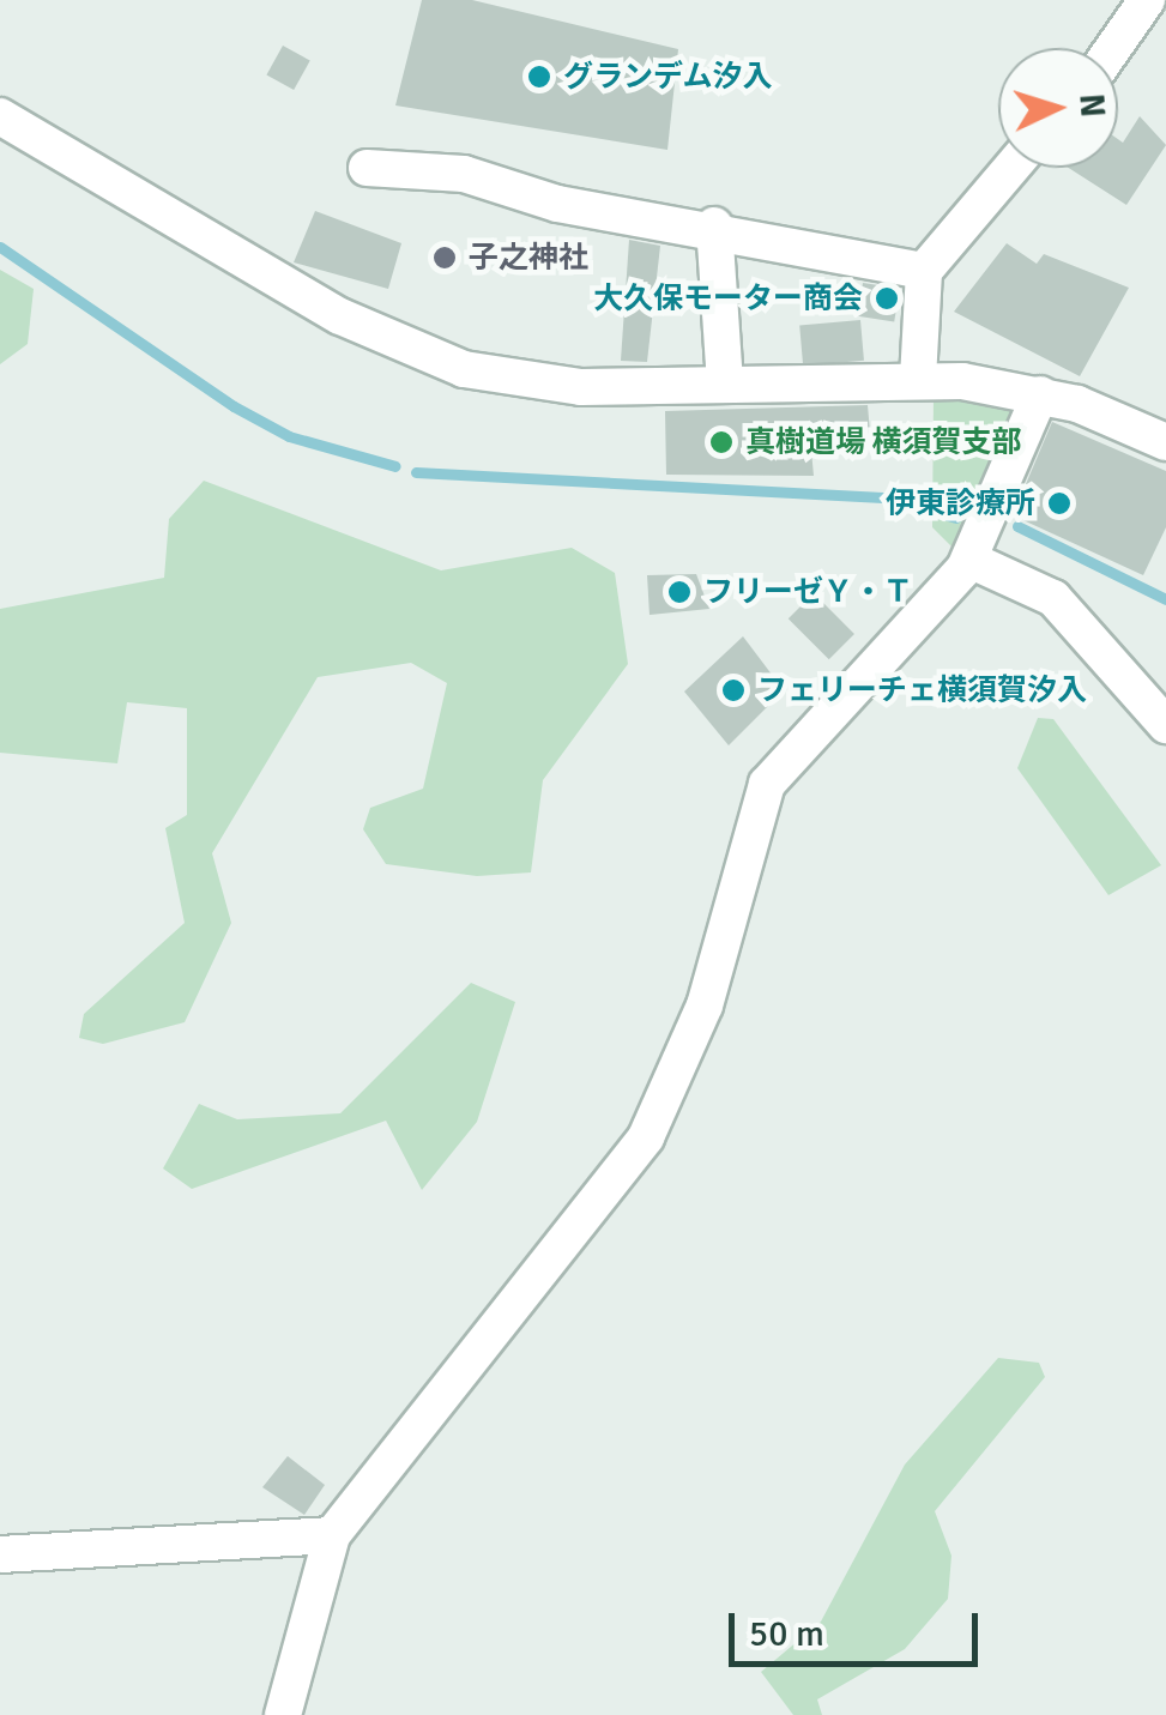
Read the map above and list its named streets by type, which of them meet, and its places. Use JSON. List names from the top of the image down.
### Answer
{
  "places": [
    "グランデム汐入",
    "子之神社",
    "大久保モーター商会",
    "真樹道場 横須賀支部",
    "伊東診療所",
    "フリーゼＹ・Ｔ",
    "フェリーチェ横須賀汐入"
  ],
  "scale_bar": "50 m",
  "north": "right"
}
